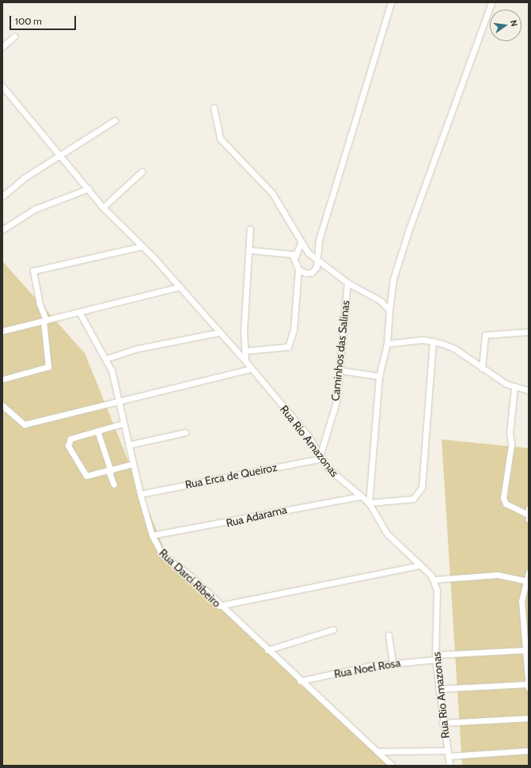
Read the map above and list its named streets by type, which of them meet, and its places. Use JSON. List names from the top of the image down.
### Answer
{
  "streets": {
    "street": [
      "Caminhos das Salinas",
      "Rua Rio Amazonas",
      "Rua Erca de Queiroz",
      "Rua Adarama",
      "Rua Darci Ribeiro",
      "Rua Noel Rosa"
    ]
  },
  "crossings": [
    ["Caminhos das Salinas", "Rua Rio Amazonas"],
    ["Caminhos das Salinas", "Rua Erca de Queiroz"],
    ["Rua Rio Amazonas", "Rua Erca de Queiroz"],
    ["Rua Rio Amazonas", "Rua Adarama"],
    ["Rua Rio Amazonas", "Rua Noel Rosa"],
    ["Rua Erca de Queiroz", "Rua Darci Ribeiro"],
    ["Rua Adarama", "Rua Darci Ribeiro"],
    ["Rua Darci Ribeiro", "Rua Noel Rosa"]
  ],
  "scale_bar": "100 m",
  "north": "right"
}
